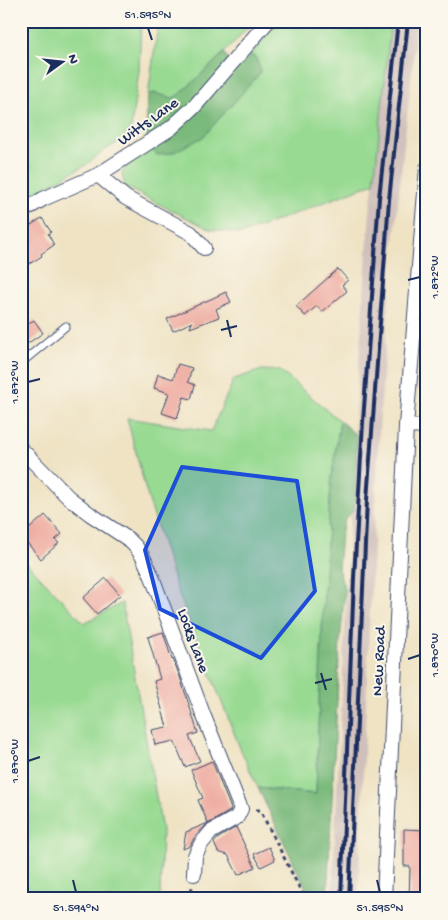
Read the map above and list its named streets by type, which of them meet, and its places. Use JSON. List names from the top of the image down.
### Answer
{
  "streets": {
    "street": ["Witts Lane", "Locks Lane", "New Road"]
  },
  "north": "right",
  "coordinates": [
    "51.595°N",
    "1.872°W",
    "1.870°W",
    "51.594°N"
  ]
}
